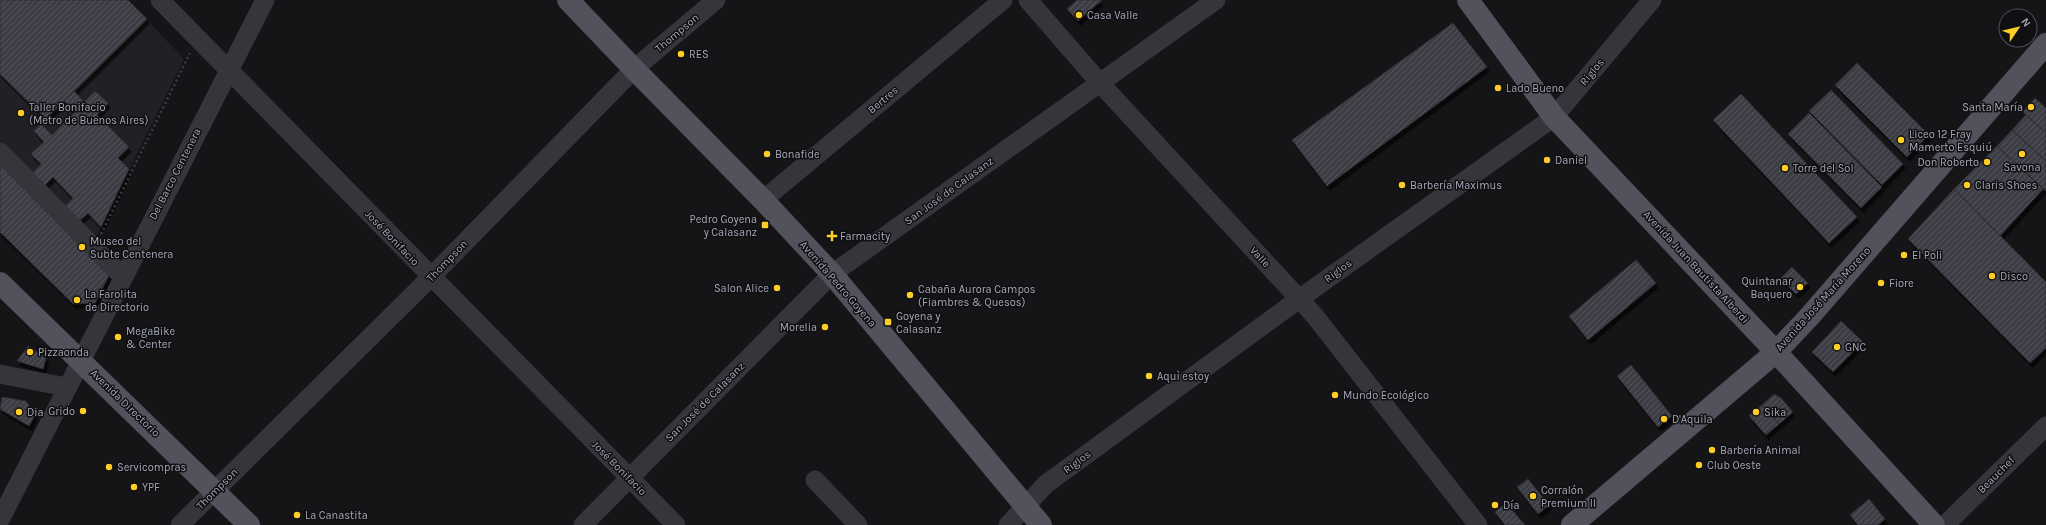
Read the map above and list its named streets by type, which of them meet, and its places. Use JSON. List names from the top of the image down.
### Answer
{
  "streets": {
    "main road": [
      "Avenida Juan Bautista Alberdi",
      "Avenida Pedro Goyena",
      "Avenida José María Moreno",
      "Avenida Directorio"
    ],
    "street": [
      "Thompson",
      "Riglos",
      "Bertres",
      "Del Barco Centenera",
      "San José de Calasanz",
      "José Bonifacio",
      "Valle",
      "Beauchef"
    ]
  },
  "crossings": [
    ["Thompson", "José Bonifacio"],
    ["Thompson", "Avenida Pedro Goyena"],
    ["Thompson", "Avenida Directorio"],
    ["Riglos", "Valle"],
    ["Riglos", "Avenida Juan Bautista Alberdi"],
    ["Riglos", "Avenida Pedro Goyena"],
    ["Bertres", "Avenida Pedro Goyena"],
    ["Del Barco Centenera", "José Bonifacio"],
    ["Del Barco Centenera", "Avenida Directorio"],
    ["San José de Calasanz", "José Bonifacio"],
    ["San José de Calasanz", "Valle"],
    ["San José de Calasanz", "Avenida Pedro Goyena"],
    ["Avenida Juan Bautista Alberdi", "Avenida José María Moreno"]
  ],
  "places": {
    "other": [
      "Casa Valle",
      "RES",
      "Lado Bueno",
      "Santa María",
      "Taller Bonifacio (Metro de Buenos Aires)",
      "Liceo 12 Fray Mamerto Esquiú",
      "Bonafide",
      "Savona",
      "Daniel",
      "Don Roberto",
      "Torre del Sol",
      "Barbería Maximus",
      "Claris Shoes",
      "Museo del Subte Centenera",
      "El Poli",
      "Disco",
      "Fiore",
      "Quintanar Baquero",
      "Salon Alice",
      "Cabaña Aurora Campos (Fiambres & Quesos)",
      "La Farolita de Directorio",
      "Morelia",
      "MegaBike & Center",
      "GNC",
      "Pizzaonda",
      "Aquì estoy",
      "Mundo Ecológico",
      "Grido",
      "Dia",
      "Sika",
      "D'Aquila",
      "Barbería Animal",
      "Club Oeste",
      "Servicompras",
      "YPF",
      "Corralón Premium II",
      "Día",
      "La Canastita"
    ],
    "transit": ["Pedro Goyena y Calasanz", "Goyena y Calasanz"],
    "health": ["Farmacity"]
  },
  "north": "top right"
}
